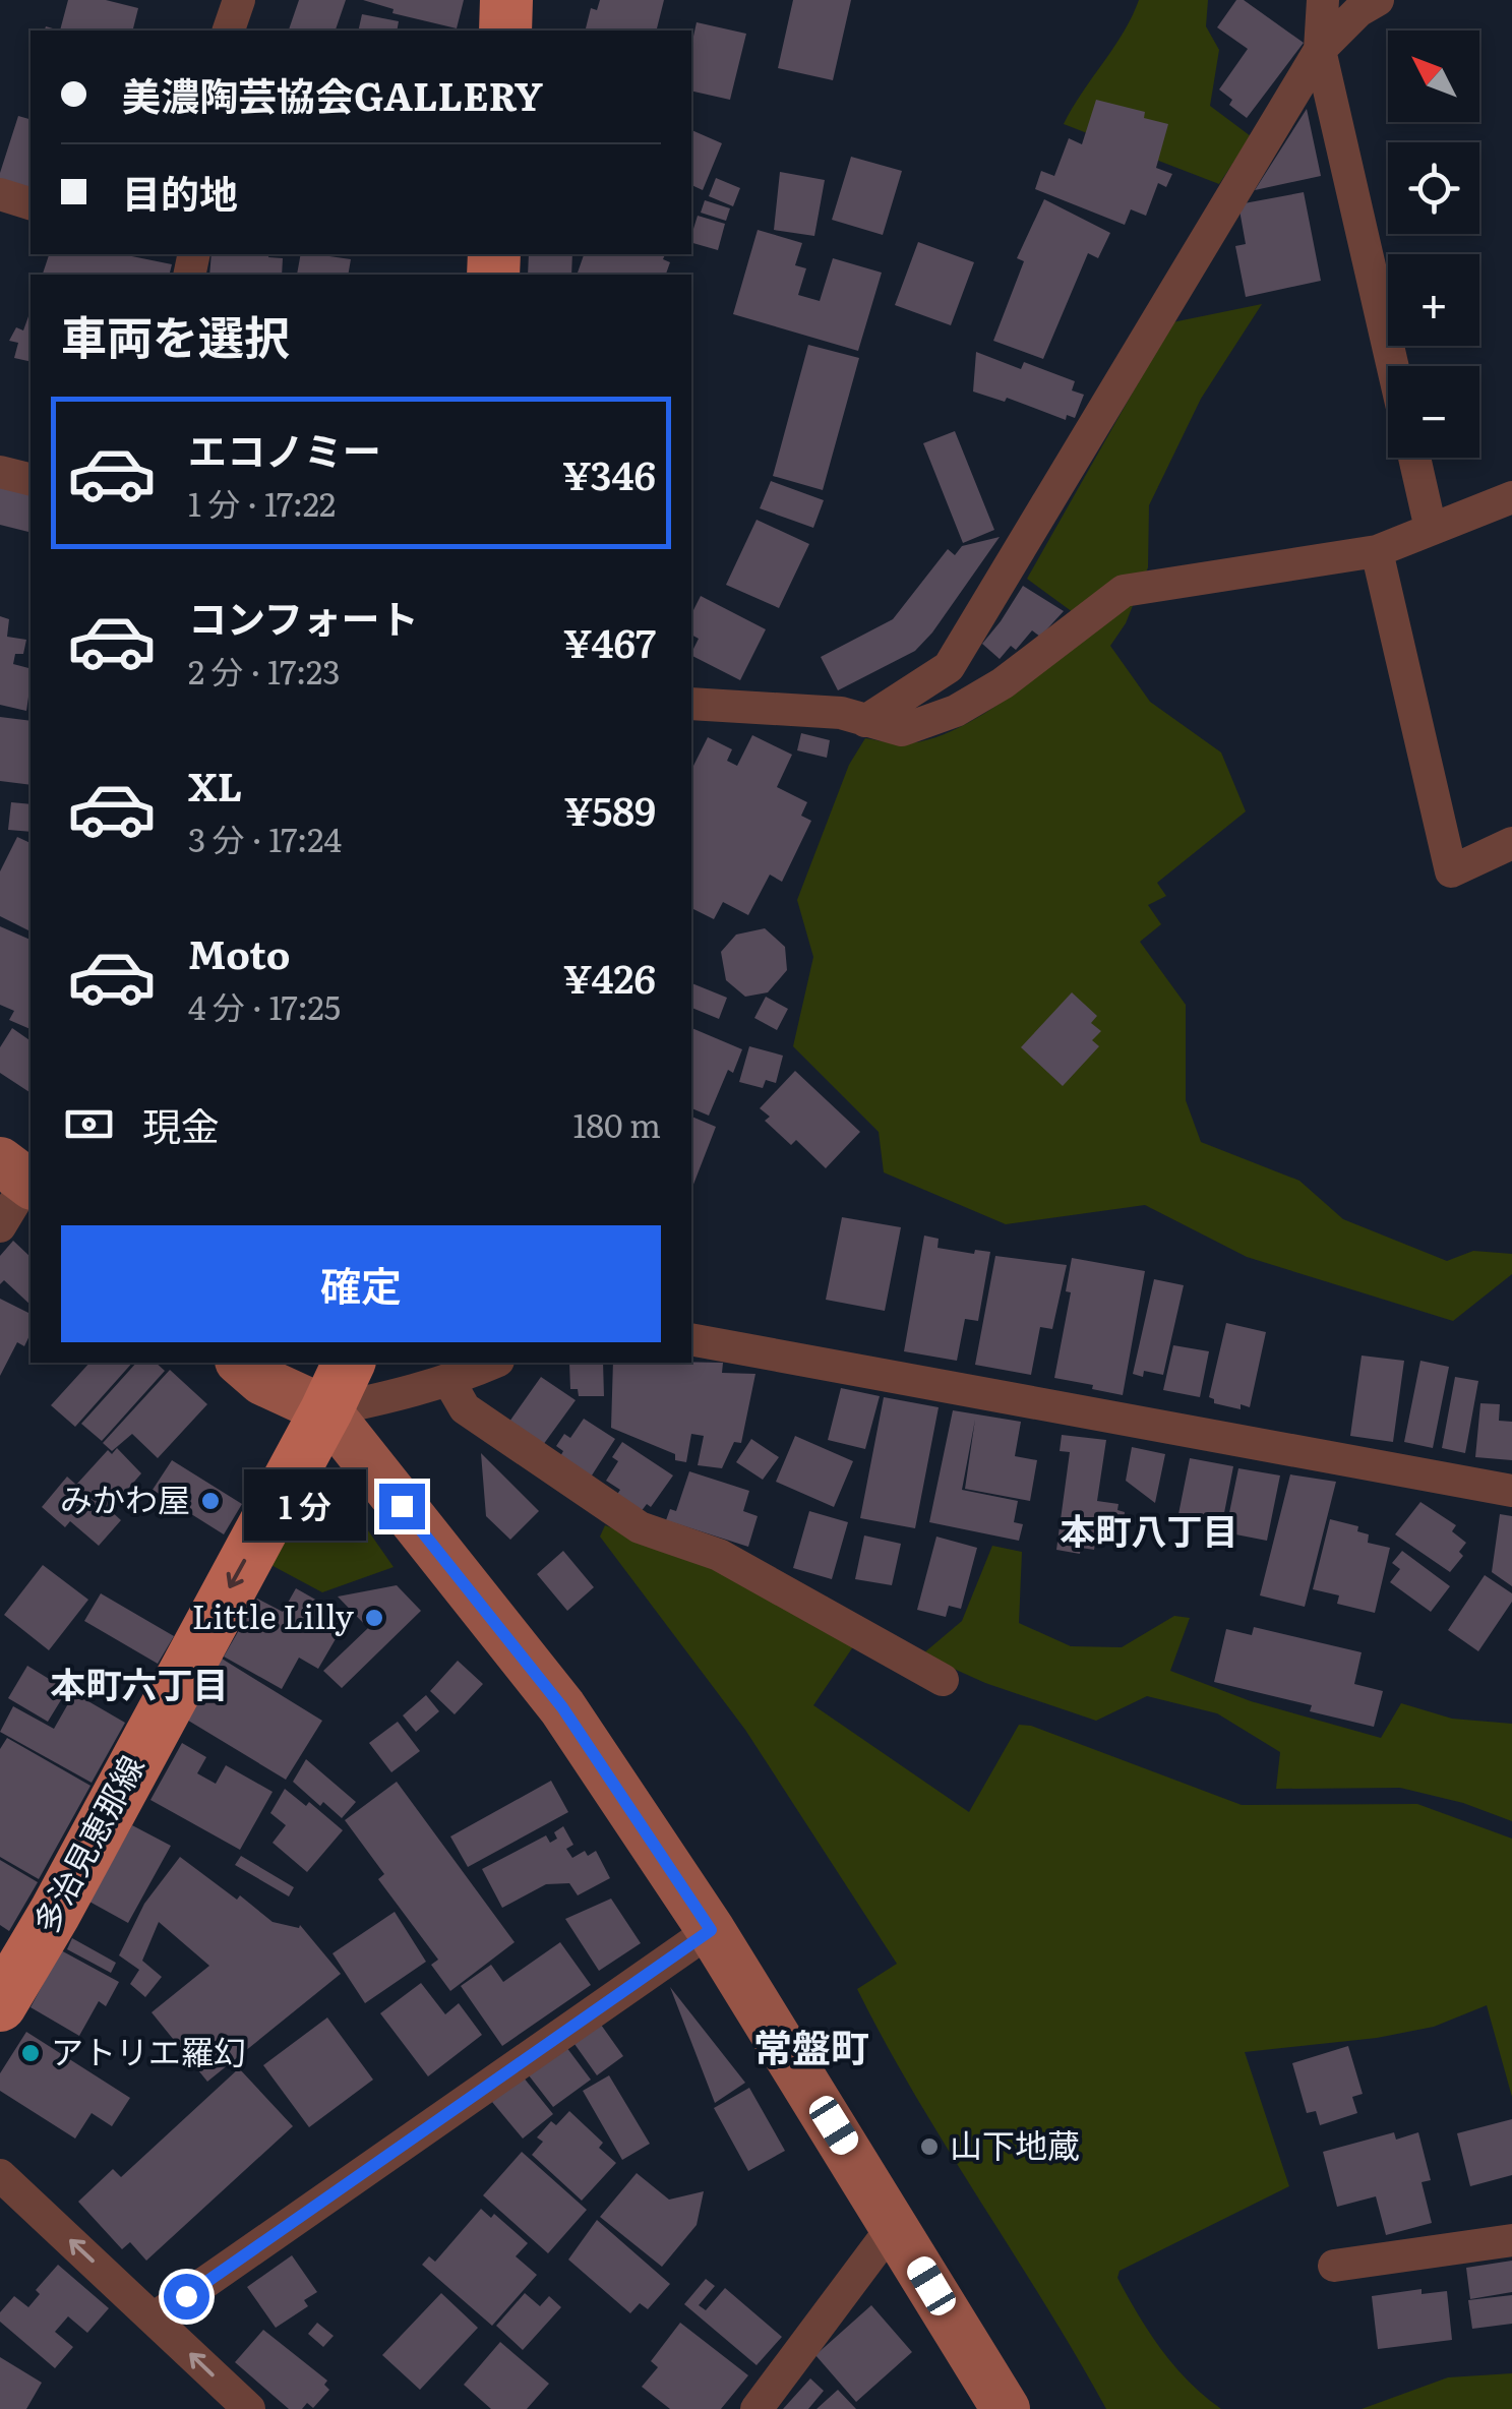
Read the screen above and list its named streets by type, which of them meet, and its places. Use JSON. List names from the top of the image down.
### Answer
{
  "streets": {
    "main road": ["多治見恵那線"]
  },
  "one_way": ["多治見恵那線"],
  "districts": ["本町八丁目", "本町六丁目", "常盤町"],
  "places": [
    "みかわ屋",
    "Little Lilly",
    "アトリエ羅幻",
    "山下地蔵"
  ],
  "north": "top left",
  "page": {
    "map_buttons": ["+", "−"],
    "banner": ["美濃陶芸協会GALLERY", "目的地"],
    "heading": "車両を選択",
    "list": [
      {
        "name": "エコノミー",
        "note": "1 分 · 17:22",
        "value": "¥346"
      },
      {
        "name": "コンフォート",
        "note": "2 分 · 17:23",
        "value": "¥467"
      },
      {
        "name": "XL",
        "note": "3 分 · 17:24",
        "value": "¥589"
      },
      {
        "name": "Moto",
        "note": "4 分 · 17:25",
        "value": "¥426"
      }
    ],
    "pay": ["現金", "180 m"],
    "buttons": "確定",
    "bubble": "1 分"
  }
}
